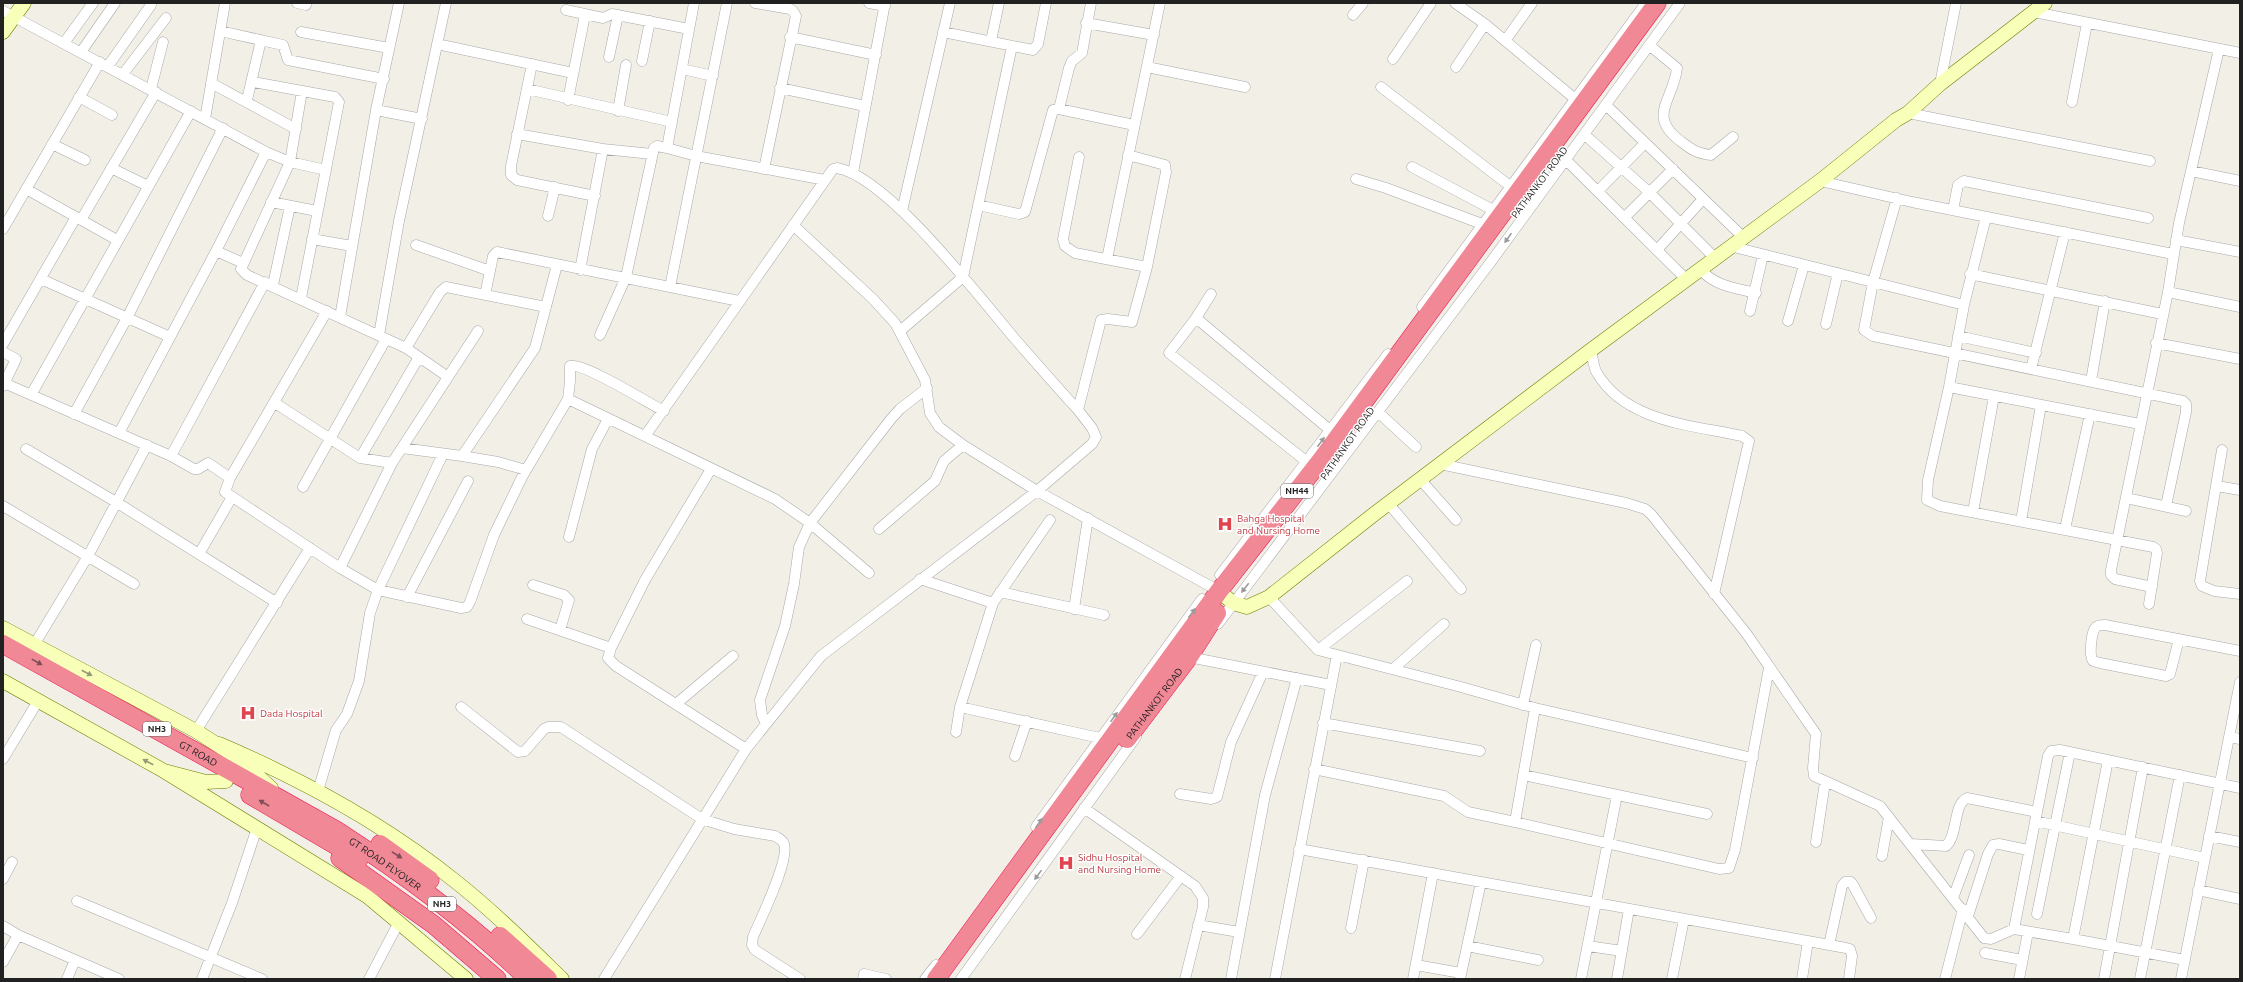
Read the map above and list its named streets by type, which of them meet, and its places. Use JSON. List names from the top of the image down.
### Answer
{
  "streets": {
    "highway": [
      "PATHANKOT ROAD",
      "NH44",
      "NH3",
      "GT ROAD",
      "GT ROAD FLYOVER"
    ]
  },
  "crossings": [
    ["PATHANKOT ROAD", "NH44"],
    ["GT ROAD", "GT ROAD FLYOVER"]
  ],
  "places": {
    "hospital": ["Bahga Hospital and Nursing Home", "Dada Hospital", "Sidhu Hospital and Nursing Home"]
  }
}
